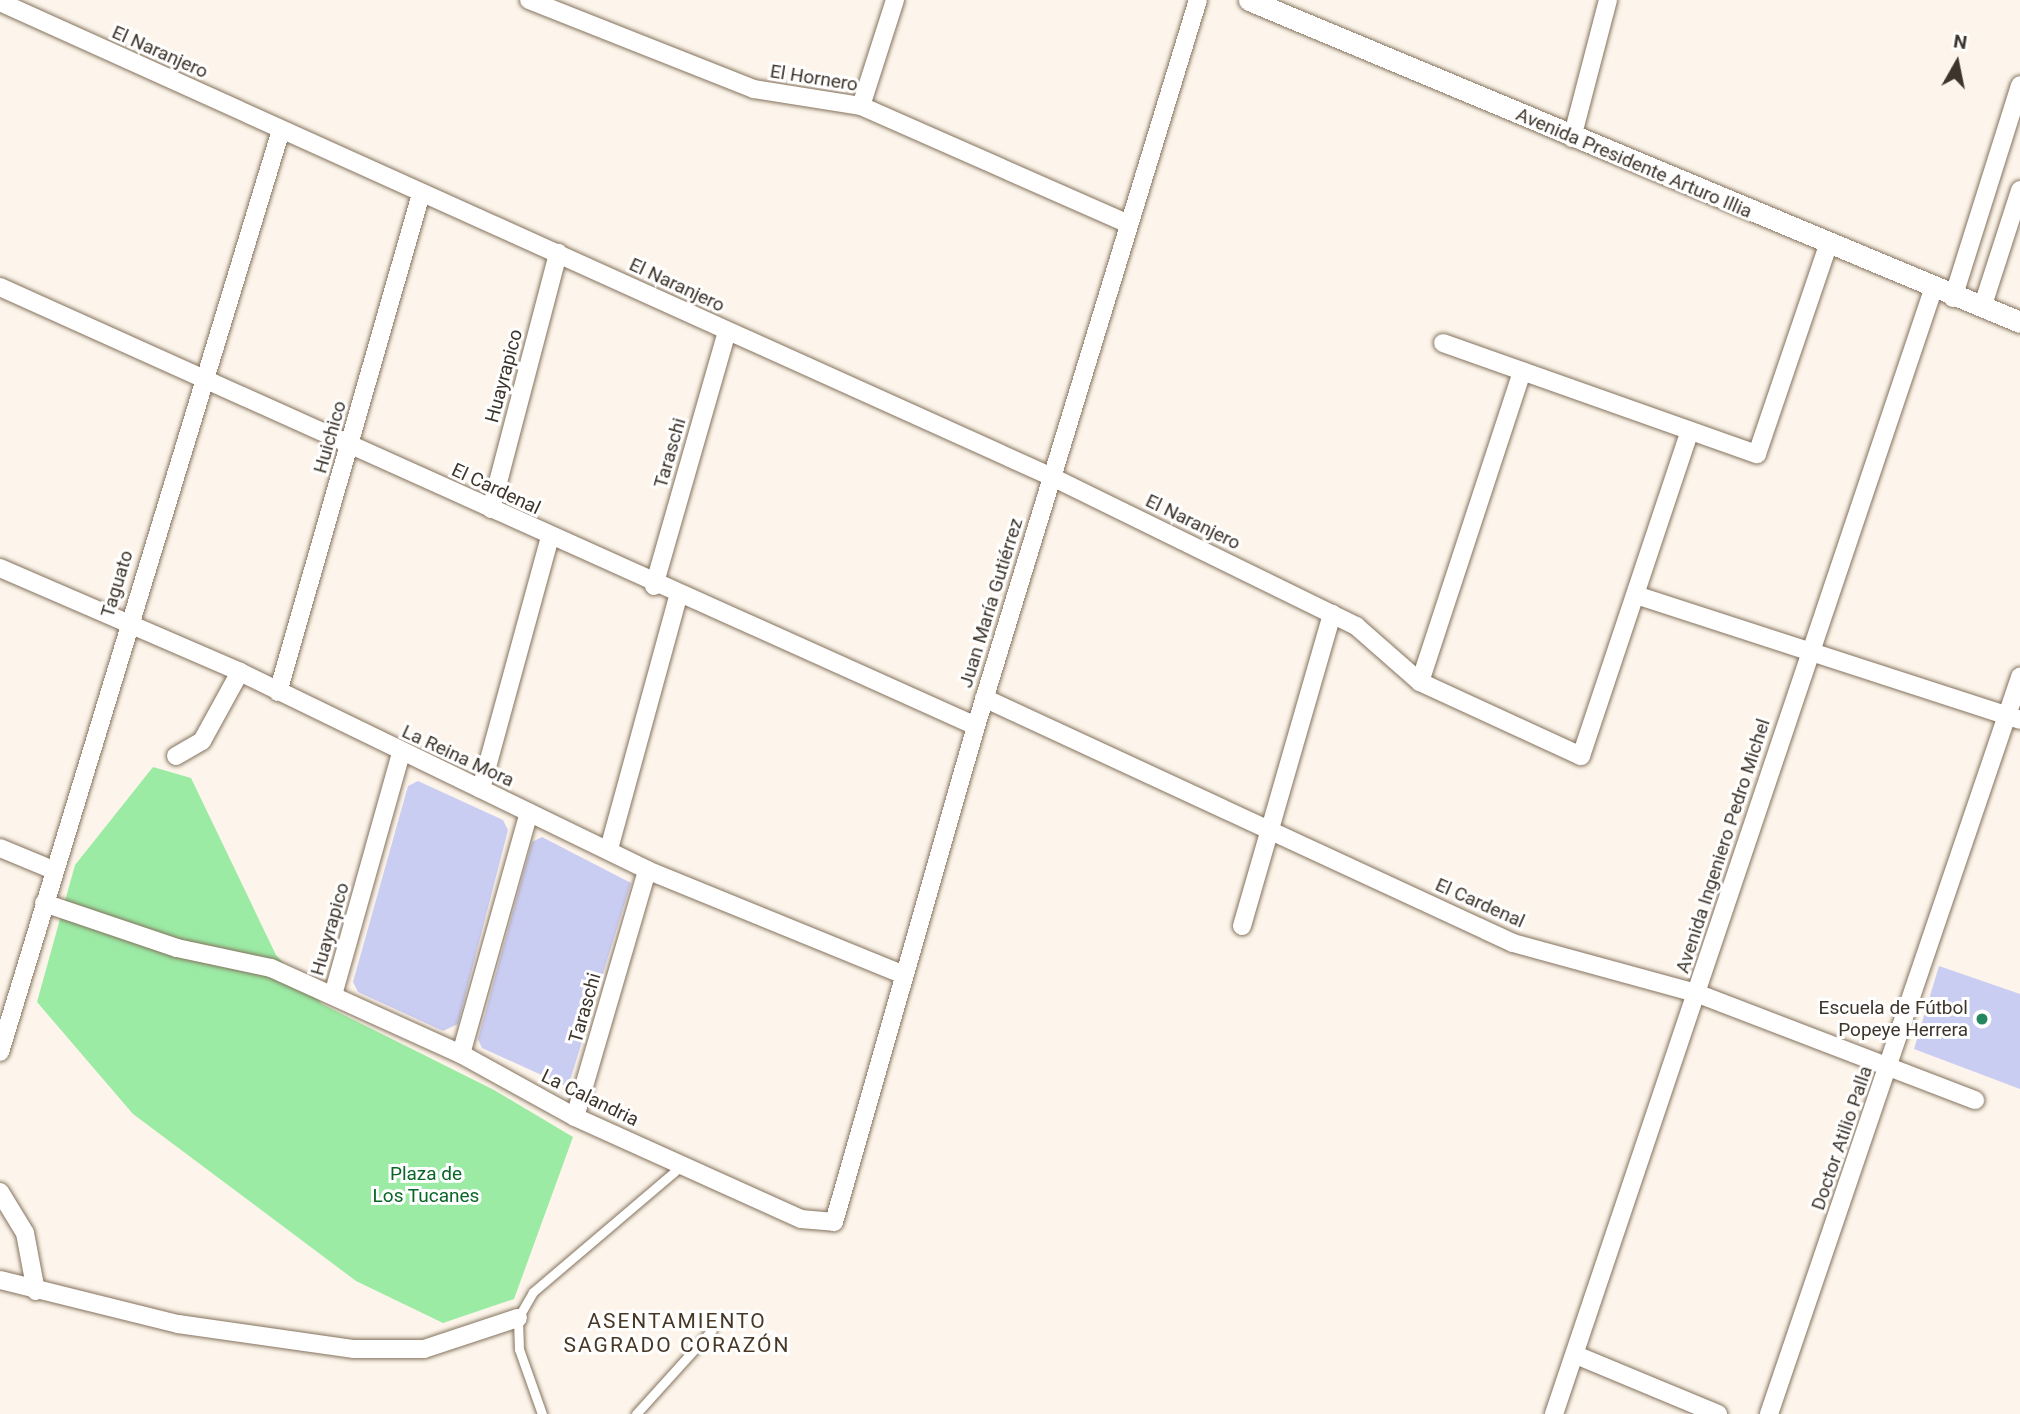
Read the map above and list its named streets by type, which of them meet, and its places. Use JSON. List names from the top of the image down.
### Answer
{
  "streets": {
    "street": [
      "El Naranjero",
      "El Hornero",
      "Avenida Presidente Arturo Illia",
      "Huayrapico",
      "Huichico",
      "Taraschi",
      "El Cardenal",
      "Taguato",
      "Juan María Gutiérrez",
      "La Reina Mora",
      "Avenida Ingeniero Pedro Michel",
      "La Calandria",
      "Doctor Atilio Palla"
    ]
  },
  "crossings": [
    ["El Naranjero", "Huayrapico"],
    ["El Naranjero", "Huichico"],
    ["El Naranjero", "Taraschi"],
    ["El Naranjero", "Taguato"],
    ["El Naranjero", "Juan María Gutiérrez"],
    ["El Hornero", "Juan María Gutiérrez"],
    ["Avenida Presidente Arturo Illia", "Avenida Ingeniero Pedro Michel"],
    ["Huayrapico", "El Cardenal"],
    ["Huayrapico", "La Reina Mora"],
    ["Huayrapico", "La Calandria"],
    ["Huichico", "El Cardenal"],
    ["Huichico", "La Reina Mora"],
    ["Taraschi", "El Cardenal"],
    ["Taraschi", "La Reina Mora"],
    ["Taraschi", "La Calandria"],
    ["El Cardenal", "Taguato"],
    ["El Cardenal", "Juan María Gutiérrez"],
    ["El Cardenal", "Avenida Ingeniero Pedro Michel"],
    ["El Cardenal", "Doctor Atilio Palla"],
    ["Taguato", "La Reina Mora"],
    ["Taguato", "La Calandria"],
    ["Juan María Gutiérrez", "La Reina Mora"],
    ["Juan María Gutiérrez", "La Calandria"]
  ],
  "districts": ["ASENTAMIENTO SAGRADO CORAZÓN"],
  "parks": ["Plaza de Los Tucanes"],
  "places": ["Escuela de Fútbol Popeye Herrera"],
  "north": "top"
}
